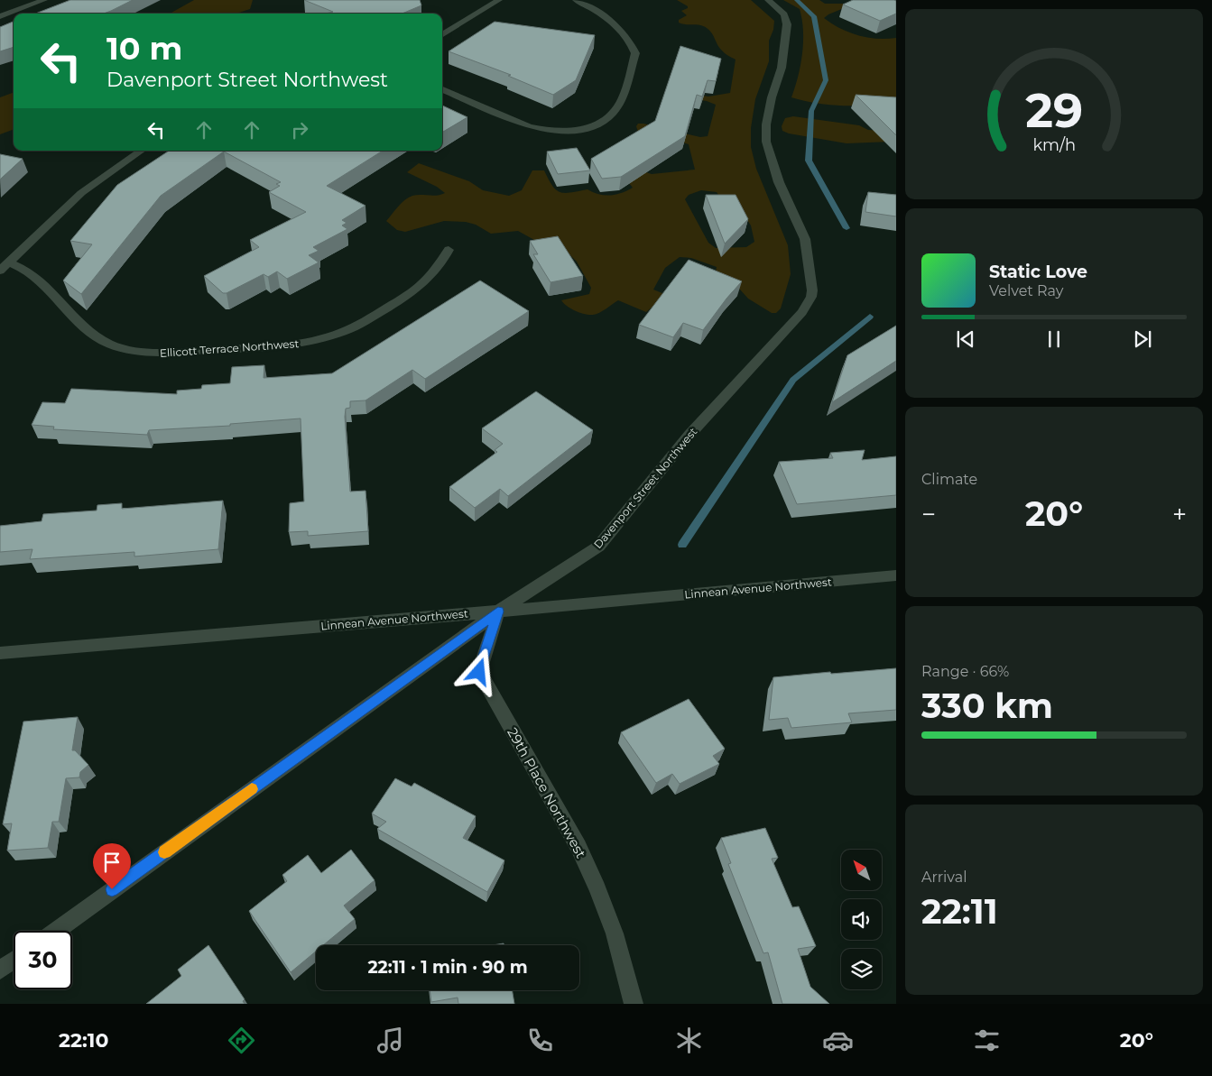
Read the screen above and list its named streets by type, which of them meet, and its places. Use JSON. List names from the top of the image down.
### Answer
{
  "streets": {
    "street": [
      "Ellicott Terrace Northwest",
      "Davenport Street Northwest",
      "Linnean Avenue Northwest",
      "29th Place Northwest"
    ]
  },
  "crossings": [
    ["Davenport Street Northwest", "Linnean Avenue Northwest"],
    ["Davenport Street Northwest", "29th Place Northwest"],
    ["Linnean Avenue Northwest", "29th Place Northwest"]
  ],
  "north": "top left",
  "page": {
    "turn": ["10 m", "Davenport Street Northwest"],
    "song": ["Static Love", "Velvet Ray"],
    "tile": [
      "Climate",
      ["Range · 66%", "330 km"],
      ["Arrival", "22:11"]
    ],
    "heat": ["−", "20°", "+"],
    "limit": "30",
    "trip": "22:11 · 1 min · 90 m",
    "tabs": ["22:10", "20°"],
    "gauge": ["29", "km/h"]
  }
}
